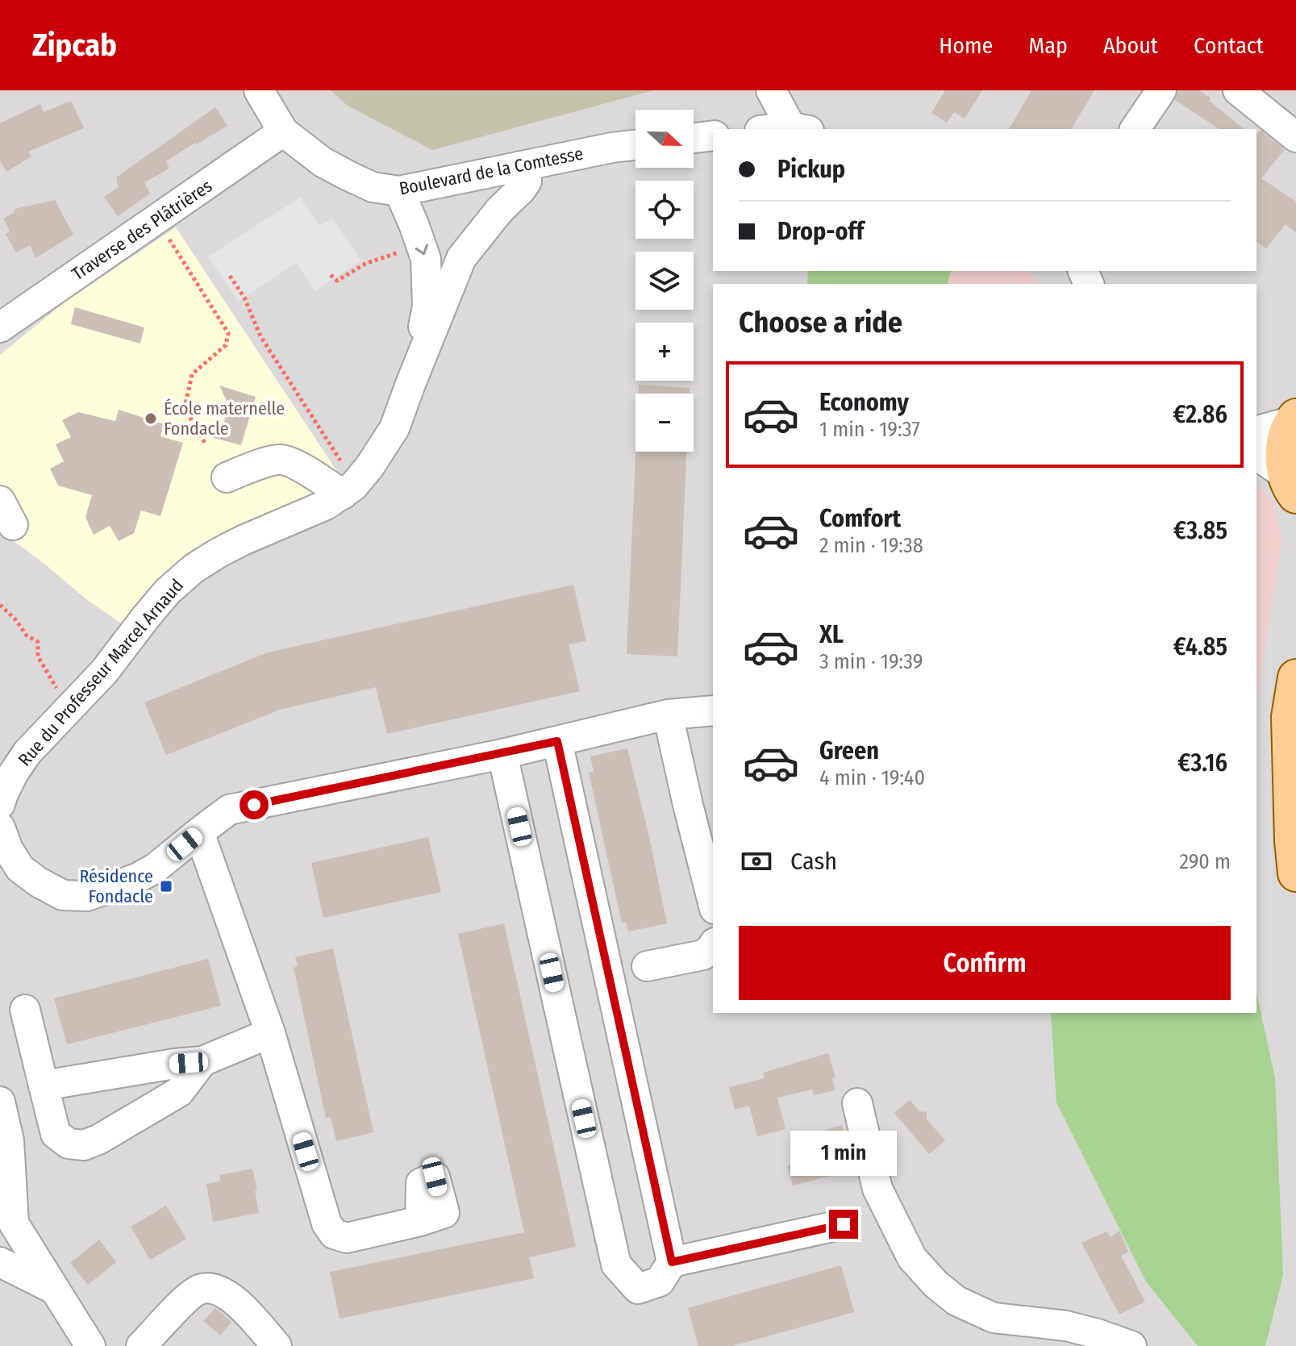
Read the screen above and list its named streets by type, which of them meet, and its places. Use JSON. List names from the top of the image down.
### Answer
{
  "streets": {
    "street": ["Boulevard de la Comtesse", "Traverse des Plâtrières", "Rue du Professeur Marcel Arnaud"]
  },
  "crossings": [
    ["Boulevard de la Comtesse", "Traverse des Plâtrières"],
    ["Boulevard de la Comtesse", "Rue du Professeur Marcel Arnaud"]
  ],
  "places": {
    "other": ["École maternelle Fondacle"],
    "transit": ["Résidence Fondacle"]
  },
  "north": "right",
  "page": {
    "header": "Zipcab",
    "nav": [
      "Home",
      "Map",
      "About",
      "Contact"
    ],
    "map_buttons": ["+", "−"],
    "banner": ["Pickup", "Drop-off"],
    "heading": "Choose a ride",
    "list": [
      {
        "name": "Economy",
        "note": "1 min · 19:37",
        "value": "€2.86"
      },
      {
        "name": "Comfort",
        "note": "2 min · 19:38",
        "value": "€3.85"
      },
      {
        "name": "XL",
        "note": "3 min · 19:39",
        "value": "€4.85"
      },
      {
        "name": "Green",
        "note": "4 min · 19:40",
        "value": "€3.16"
      }
    ],
    "pay": ["Cash", "290 m"],
    "buttons": "Confirm",
    "bubble": "1 min"
  }
}
